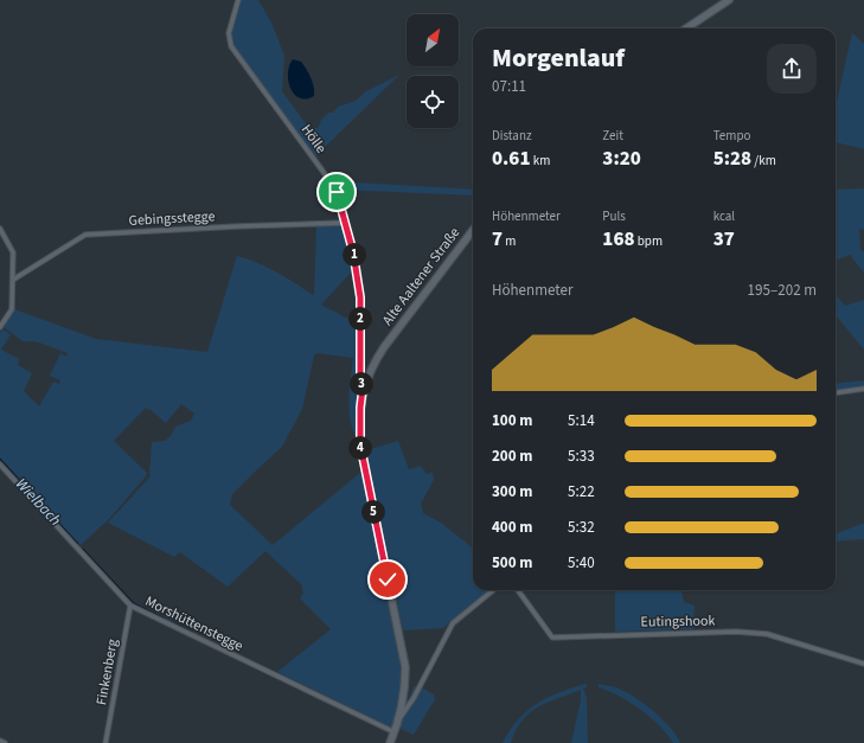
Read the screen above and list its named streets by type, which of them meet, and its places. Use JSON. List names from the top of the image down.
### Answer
{
  "streets": {
    "street": [
      "Hölle",
      "Gebingsstegge",
      "Alte Aaltener Straße",
      "Eutingshook",
      "Morshüttenstegge",
      "Finkenberg"
    ]
  },
  "crossings": [
    ["Hölle", "Gebingsstegge"],
    ["Hölle", "Alte Aaltener Straße"],
    ["Alte Aaltener Straße", "Morshüttenstegge"],
    ["Morshüttenstegge", "Finkenberg"]
  ],
  "water": ["Wielbach"],
  "north": "top right",
  "page": {
    "heading": ["Morgenlauf", "07:11"],
    "stats": [
      ["Distanz", "0.61 km"],
      ["Zeit", "3:20"],
      ["Tempo", "5:28 /km"],
      ["Höhenmeter", "7 m"],
      ["Puls", "168 bpm"],
      ["kcal", "37"]
    ],
    "pins": [
      "1",
      "2",
      "3",
      "4",
      "5"
    ],
    "chart": ["Höhenmeter", "195–202 m"],
    "list": [
      {
        "name": "100 m",
        "note": "5:14"
      },
      {
        "name": "200 m",
        "note": "5:33"
      },
      {
        "name": "300 m",
        "note": "5:22"
      },
      {
        "name": "400 m",
        "note": "5:32"
      },
      {
        "name": "500 m",
        "note": "5:40"
      }
    ]
  }
}
